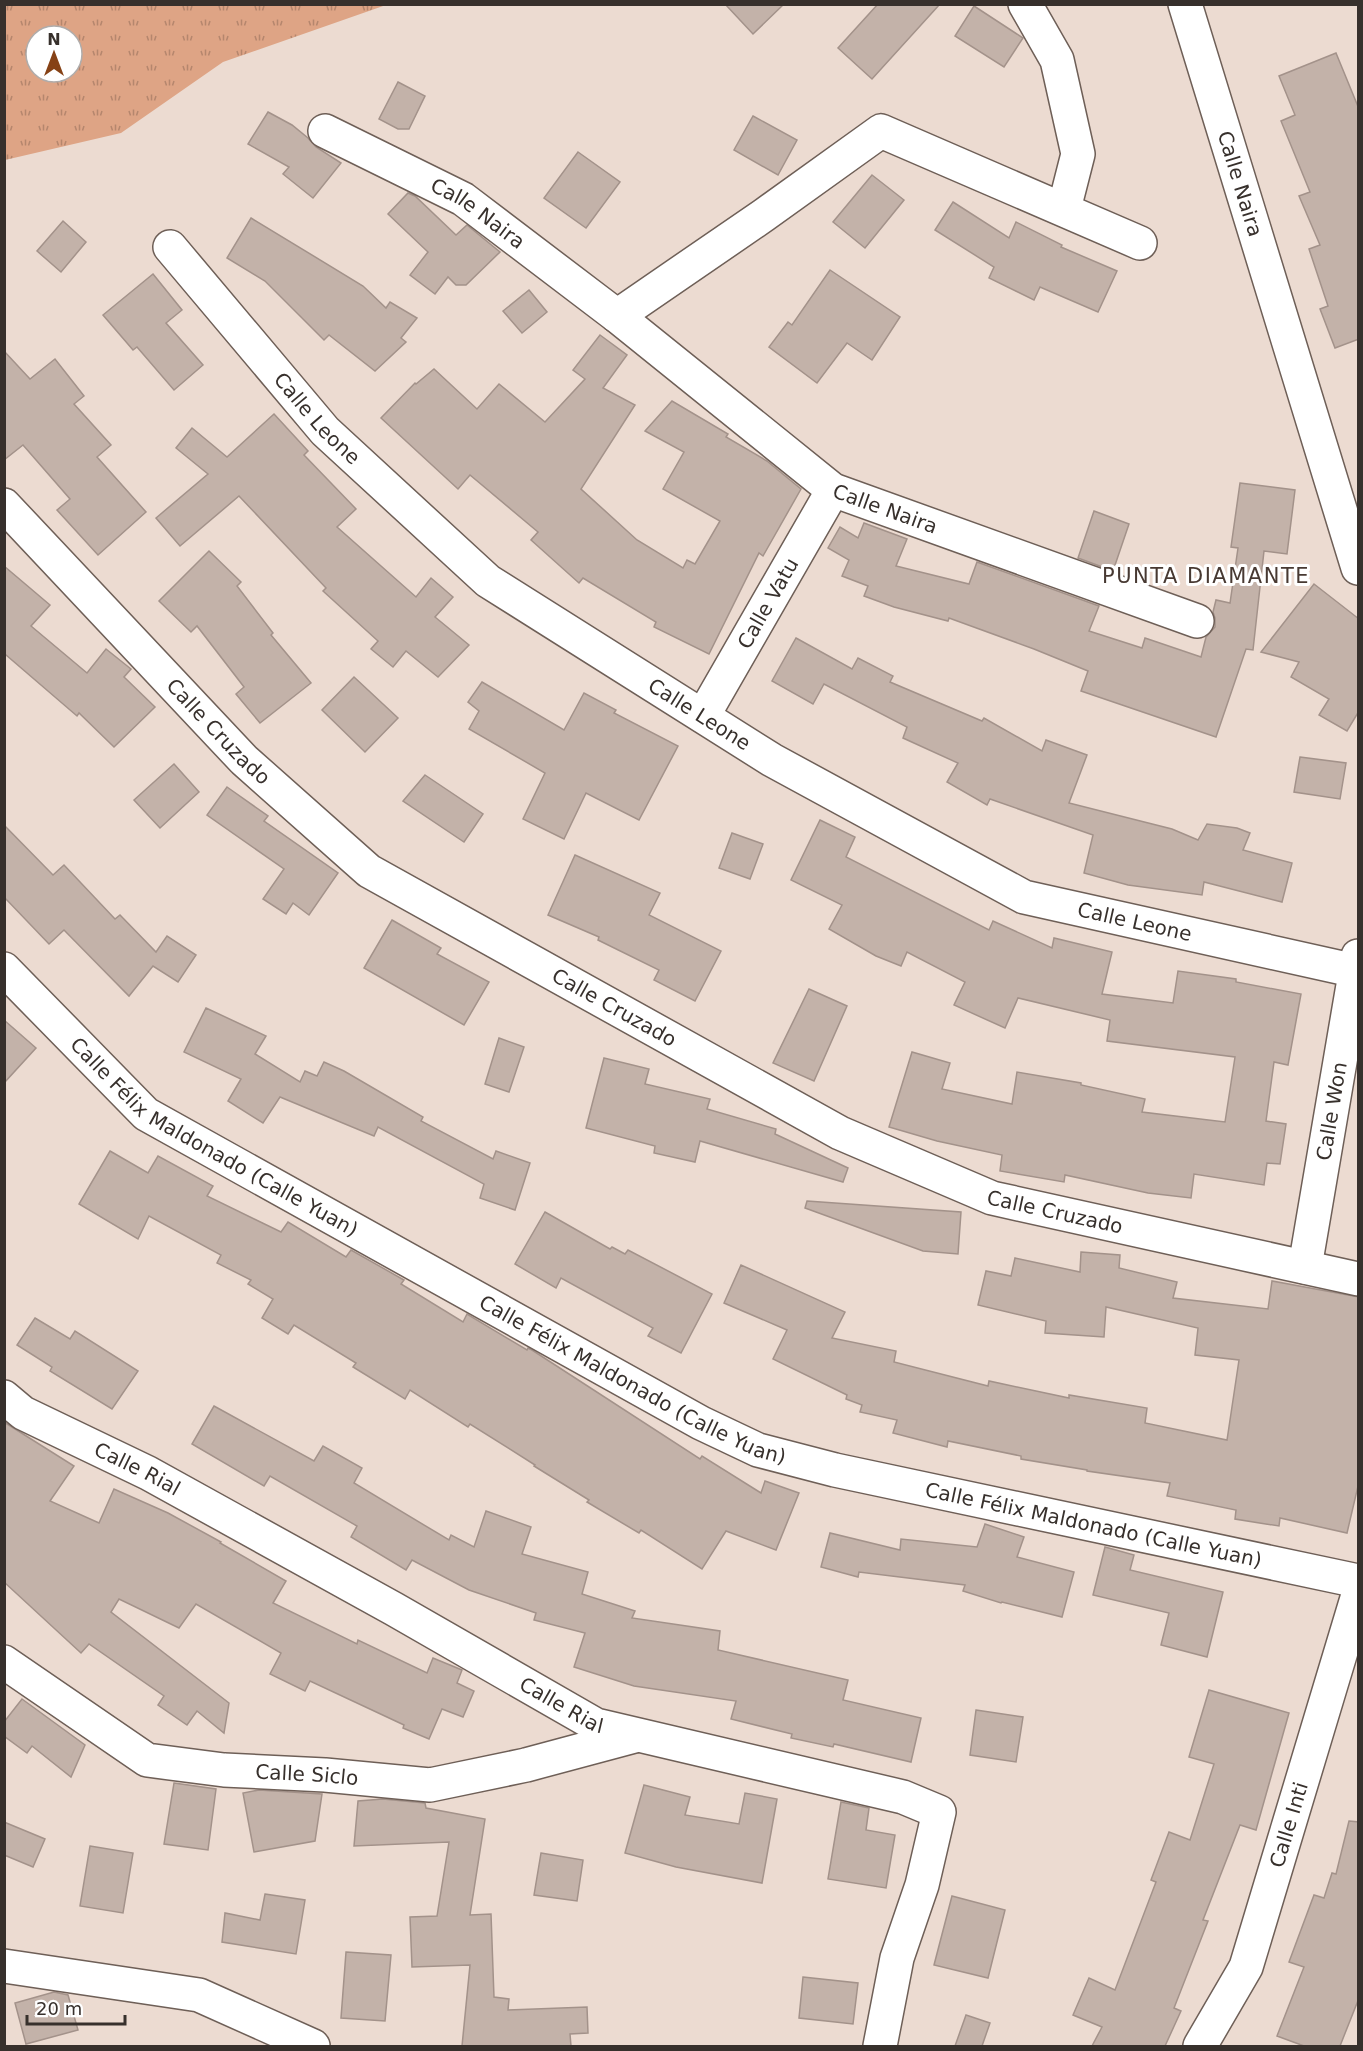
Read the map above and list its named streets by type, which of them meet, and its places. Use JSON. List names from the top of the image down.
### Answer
{
  "streets": {
    "street": [
      "Calle Naira",
      "Calle Leone",
      "Calle Vatu",
      "Calle Cruzado",
      "Calle Won",
      "Calle Félix Maldonado (Calle Yuan)",
      "Calle Rial",
      "Calle Siclo",
      "Calle Inti"
    ]
  },
  "crossings": [
    ["Calle Naira", "Calle Vatu"],
    ["Calle Leone", "Calle Vatu"],
    ["Calle Leone", "Calle Won"],
    ["Calle Cruzado", "Calle Won"],
    ["Calle Rial", "Calle Siclo"]
  ],
  "districts": ["PUNTA DIAMANTE"],
  "scale_bar": "20 m",
  "north": "top"
}
